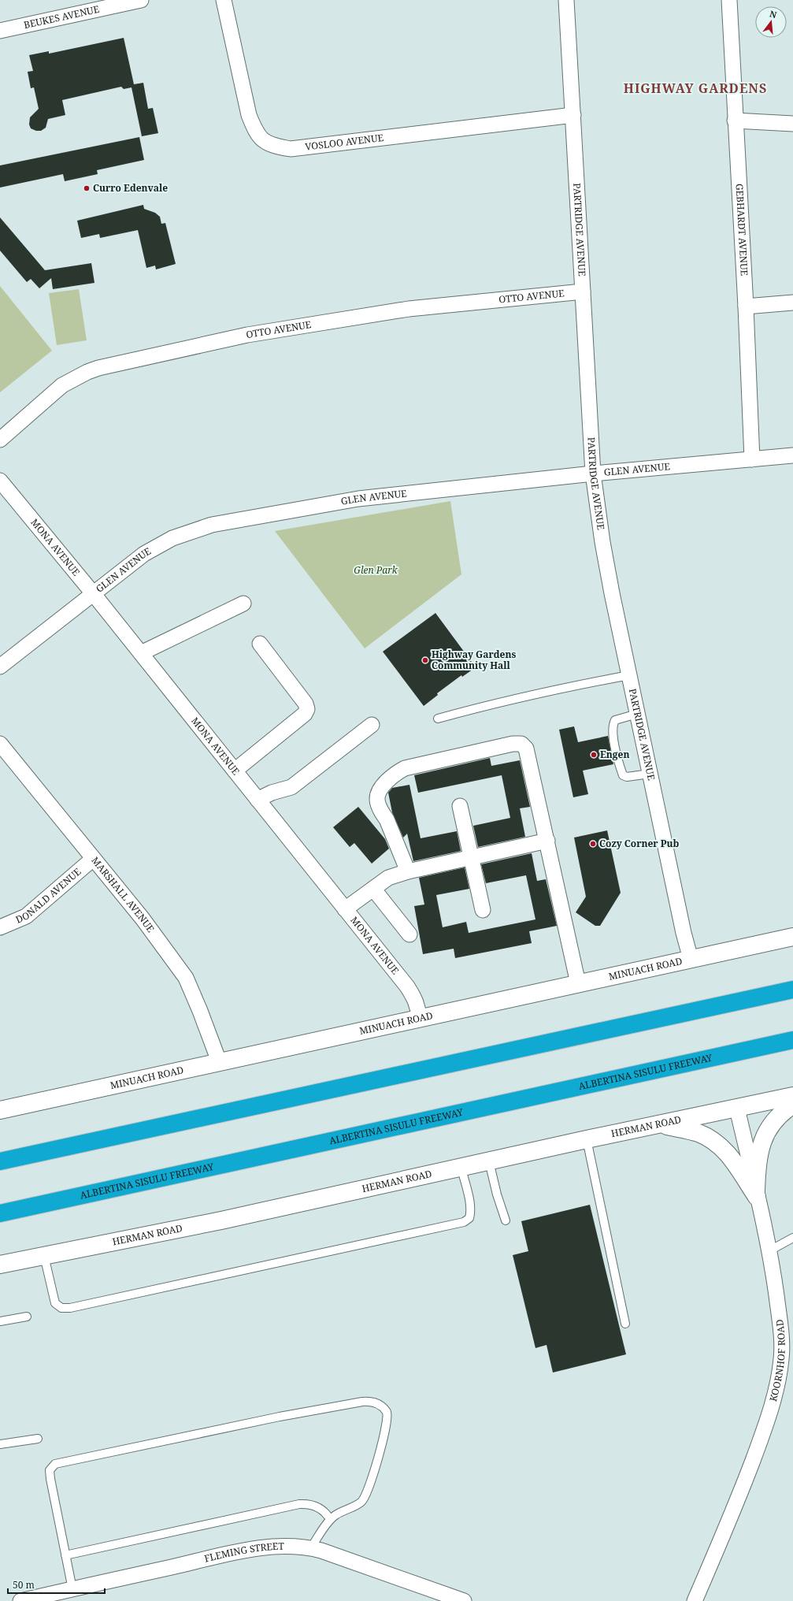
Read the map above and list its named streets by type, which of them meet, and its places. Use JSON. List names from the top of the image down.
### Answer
{
  "streets": {
    "highway": ["ALBERTINA SISULU FREEWAY"],
    "main road": ["MINUACH ROAD", "HERMAN ROAD"],
    "street": [
      "BEUKES AVENUE",
      "VOSLOO AVENUE",
      "PARTRIDGE AVENUE",
      "GEBHARDT AVENUE",
      "OTTO AVENUE",
      "GLEN AVENUE",
      "MONA AVENUE",
      "DONALD AVENUE",
      "MARSHALL AVENUE",
      "KOORNHOF ROAD",
      "FLEMING STREET"
    ]
  },
  "crossings": [
    ["VOSLOO AVENUE", "PARTRIDGE AVENUE"],
    ["PARTRIDGE AVENUE", "OTTO AVENUE"],
    ["PARTRIDGE AVENUE", "GLEN AVENUE"],
    ["PARTRIDGE AVENUE", "MINUACH ROAD"],
    ["GEBHARDT AVENUE", "GLEN AVENUE"],
    ["GLEN AVENUE", "MONA AVENUE"],
    ["MONA AVENUE", "MINUACH ROAD"],
    ["DONALD AVENUE", "MARSHALL AVENUE"],
    ["MARSHALL AVENUE", "MINUACH ROAD"],
    ["HERMAN ROAD", "KOORNHOF ROAD"]
  ],
  "districts": ["HIGHWAY GARDENS"],
  "parks": ["Glen Park"],
  "places": [
    "Curro Edenvale",
    "Highway Gardens Community Hall",
    "Engen",
    "Cozy Corner Pub"
  ],
  "scale_bar": "50 m",
  "north": "top"
}
